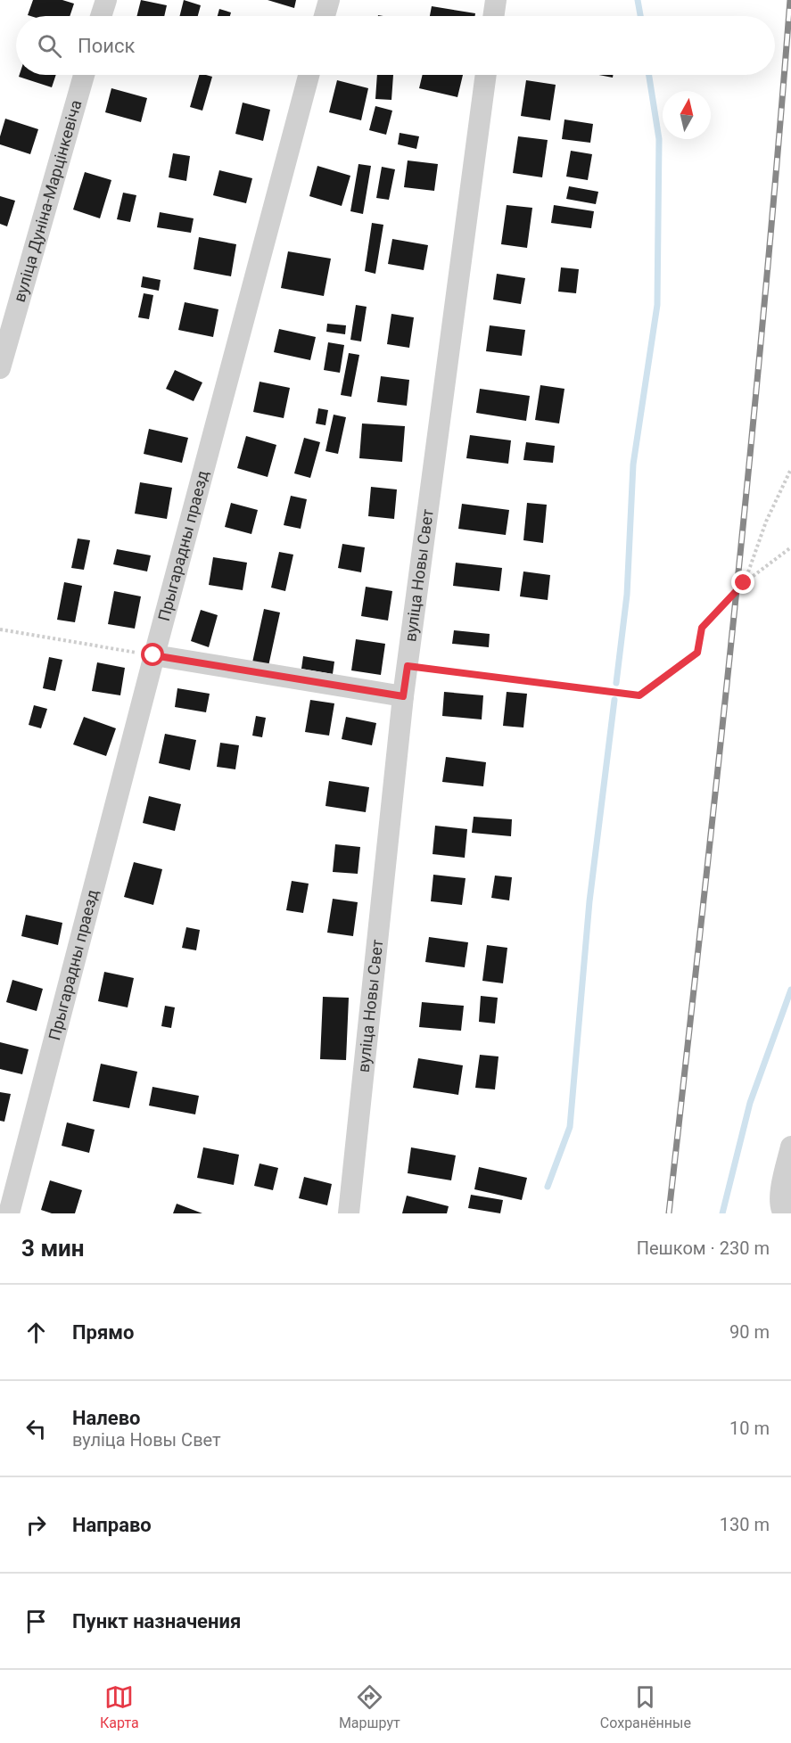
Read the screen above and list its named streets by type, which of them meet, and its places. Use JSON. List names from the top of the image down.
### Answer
{
  "streets": {
    "street": ["вуліца Дуніна-Марцінкевіча", "Прыгарадны праезд", "вуліца Новы Свет"]
  },
  "north": "top",
  "page": {
    "search": "Поиск",
    "heading": ["3 мин", "Пешком · 230 m"],
    "list": [
      ["Прямо", "90 m"],
      ["Налево", "вуліца Новы Свет", "10 m"],
      ["Направо", "130 m"],
      "Пункт назначения"
    ],
    "nav": ["Карта", "Маршрут", "Сохранённые"]
  }
}
